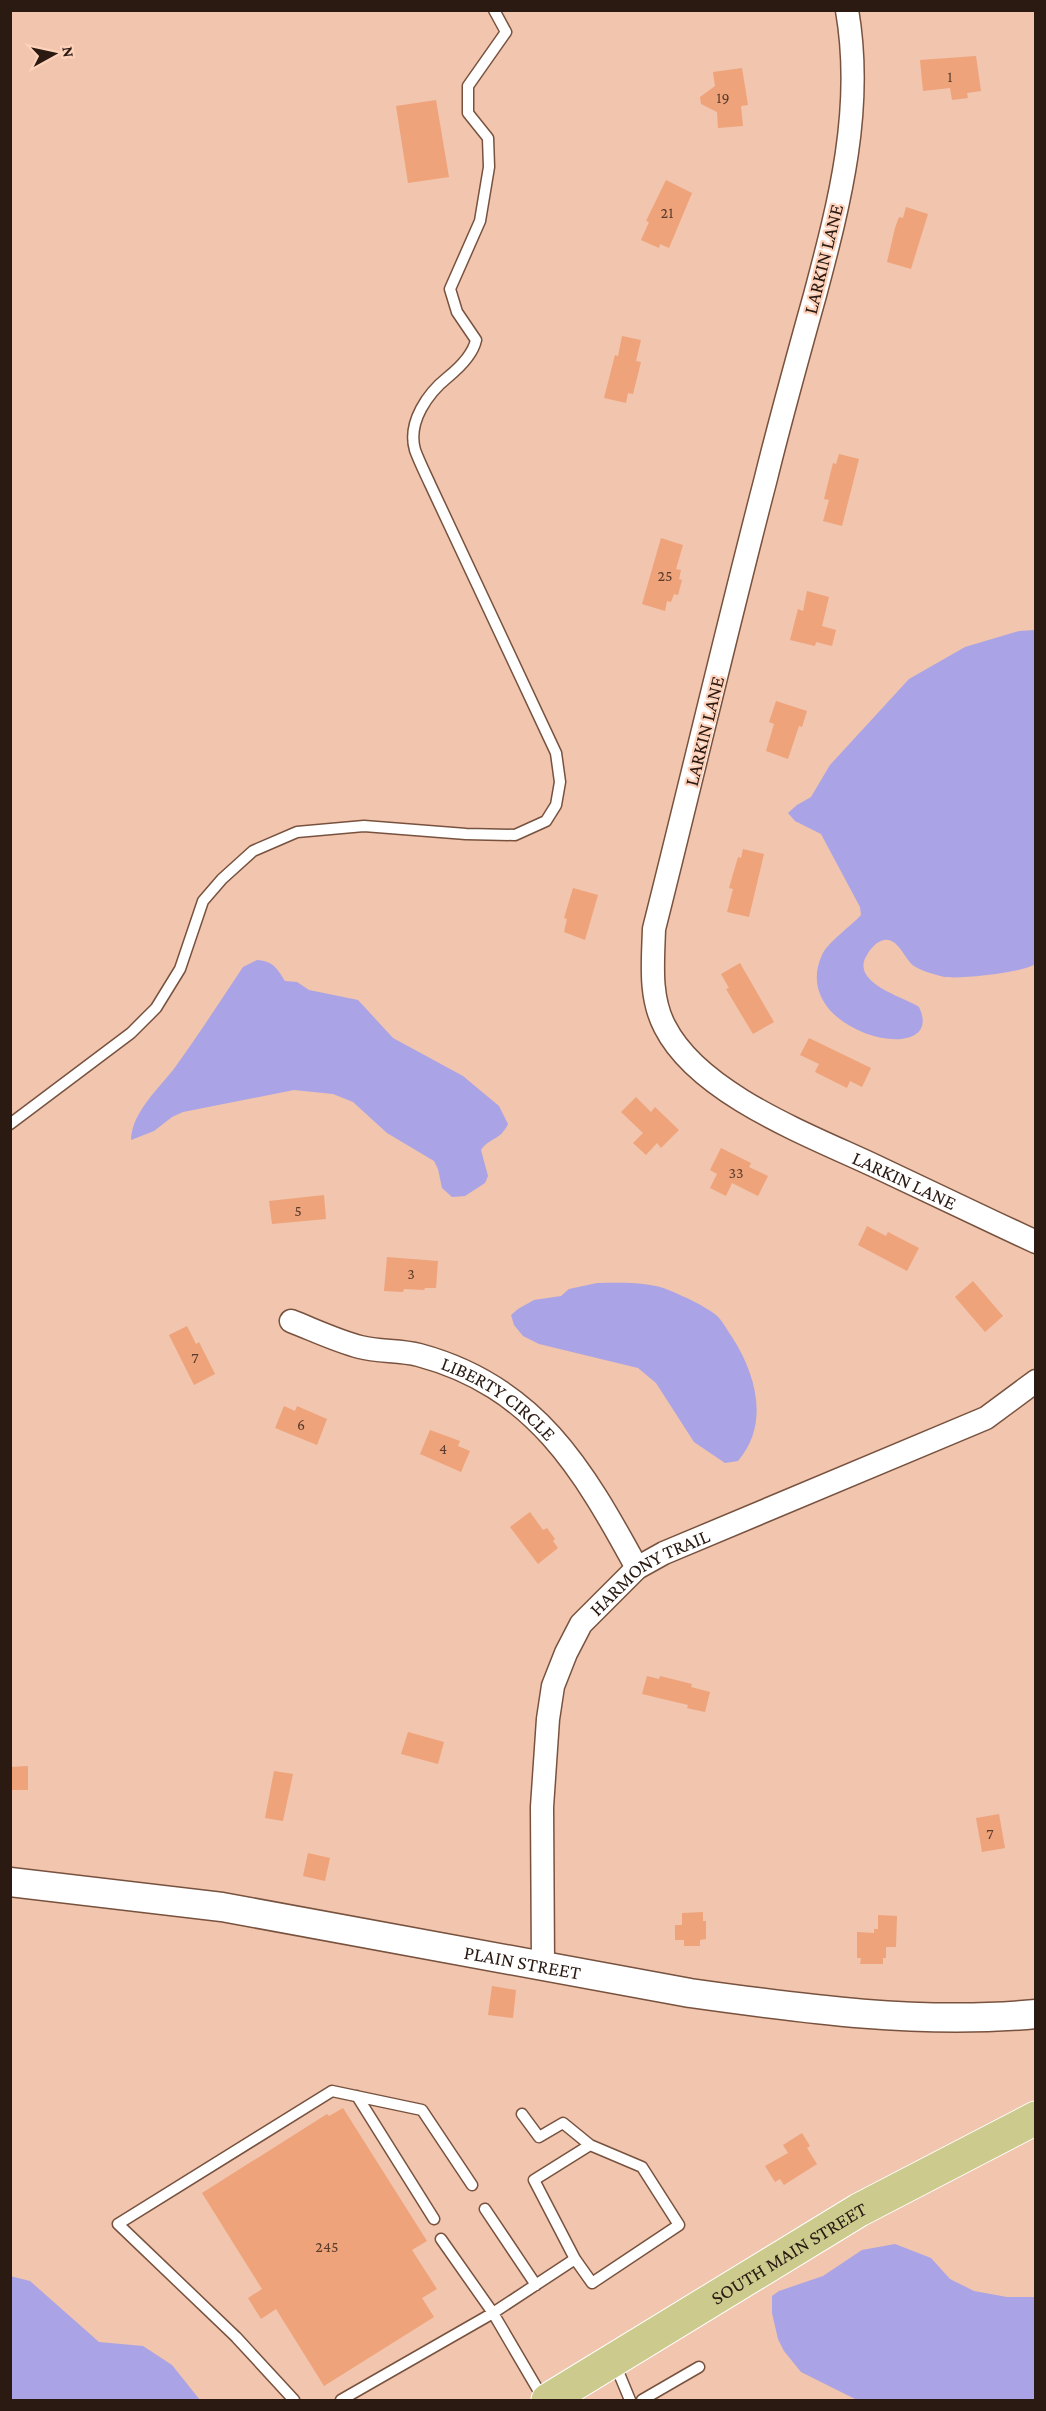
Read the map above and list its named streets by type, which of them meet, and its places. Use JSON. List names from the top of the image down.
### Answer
{
  "streets": {
    "main road": ["SOUTH MAIN STREET"],
    "street": [
      "LARKIN LANE",
      "LIBERTY CIRCLE",
      "HARMONY TRAIL",
      "PLAIN STREET"
    ]
  },
  "crossings": [
    ["LIBERTY CIRCLE", "HARMONY TRAIL"],
    ["HARMONY TRAIL", "PLAIN STREET"]
  ],
  "house_numbers": [
    "1",
    "19",
    "21",
    "25",
    "33",
    "5",
    "3",
    "7",
    "6",
    "4",
    "7",
    "245"
  ],
  "north": "right"
}
